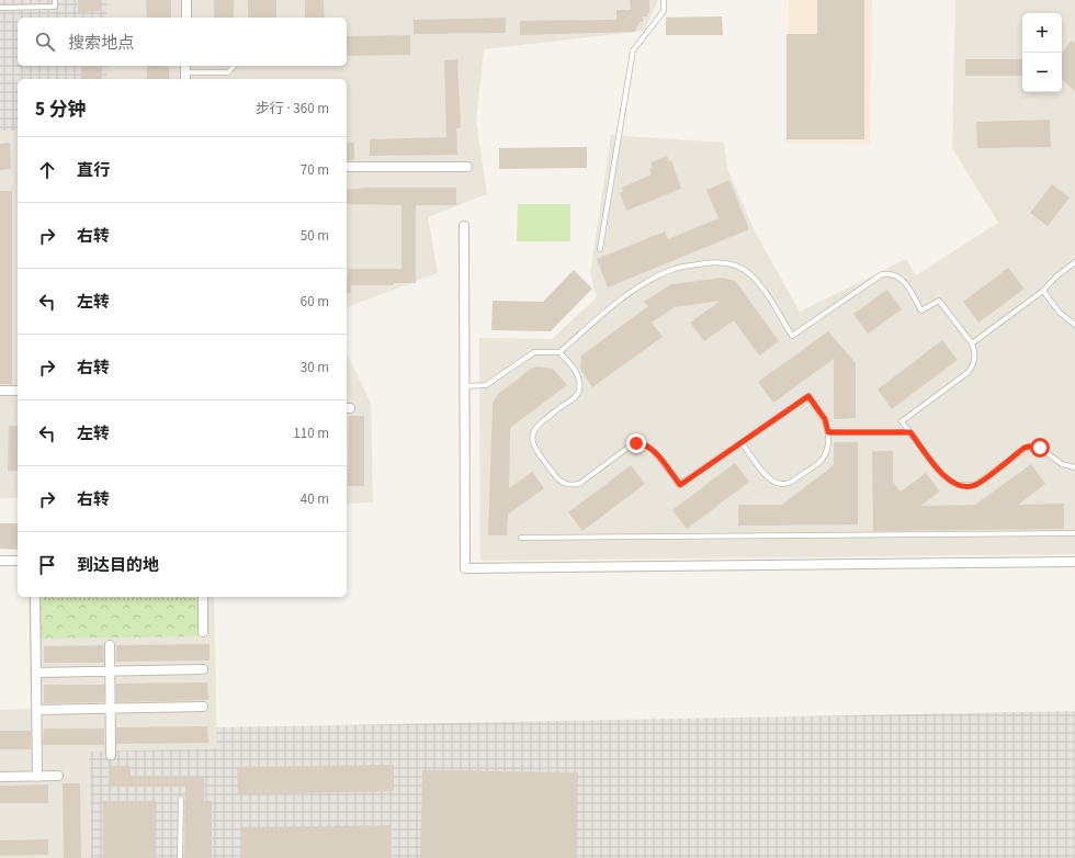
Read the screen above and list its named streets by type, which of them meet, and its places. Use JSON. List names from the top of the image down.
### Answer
{
  "page": {
    "map_buttons": ["+", "−"],
    "search": "搜索地点",
    "heading": ["5 分钟", "步行 · 360 m"],
    "list": [
      ["直行", "70 m"],
      ["右转", "50 m"],
      ["左转", "60 m"],
      ["右转", "30 m"],
      ["左转", "110 m"],
      ["右转", "40 m"],
      "到达目的地"
    ]
  }
}
